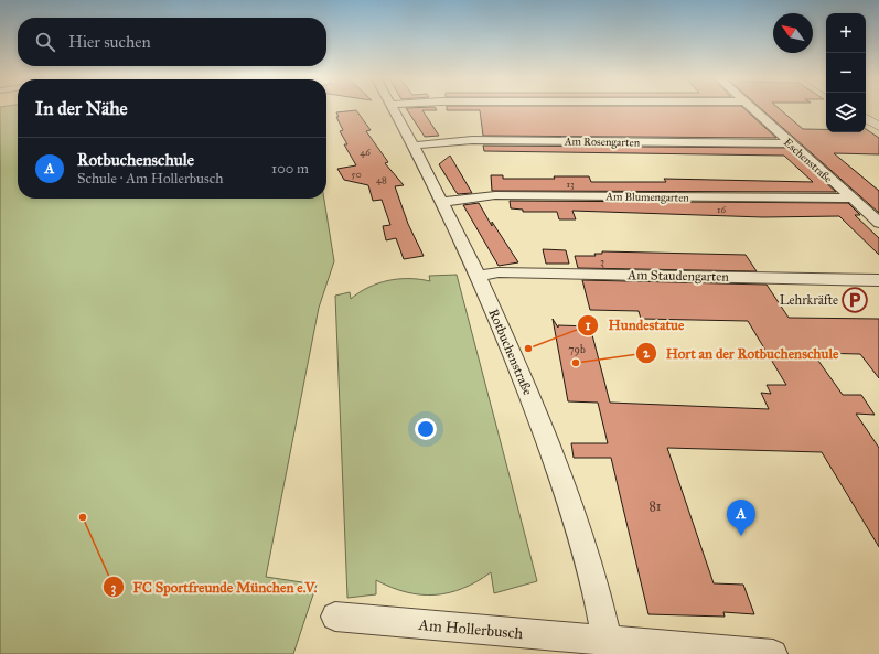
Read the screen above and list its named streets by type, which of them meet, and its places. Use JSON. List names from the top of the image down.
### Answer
{
  "streets": {
    "street": [
      "Am Rosengarten",
      "Eschenstraße",
      "Am Blumengarten",
      "Am Staudengarten",
      "Rotbuchenstraße",
      "Am Hollerbusch"
    ]
  },
  "crossings": [
    ["Am Rosengarten", "Eschenstraße"],
    ["Am Rosengarten", "Rotbuchenstraße"],
    ["Eschenstraße", "Am Blumengarten"],
    ["Am Blumengarten", "Rotbuchenstraße"],
    ["Am Staudengarten", "Rotbuchenstraße"],
    ["Rotbuchenstraße", "Am Hollerbusch"]
  ],
  "places": {
    "parking": ["Lehrkräfte"],
    "other": ["Hundestatue", "Hort an der Rotbuchenschule", "FC Sportfreunde München e.V."]
  },
  "house_numbers": [
    "46",
    "50",
    "48",
    "13",
    "16",
    "3",
    "79b",
    "81"
  ],
  "north": "top left",
  "page": {
    "map_buttons": ["+", "−"],
    "search": "Hier suchen",
    "heading": "In der Nähe",
    "list": [
      {
        "mark": "A",
        "name": "Rotbuchenschule",
        "note": "Schule · Am Hollerbusch",
        "value": "100 m"
      }
    ],
    "pins": "A"
  }
}
